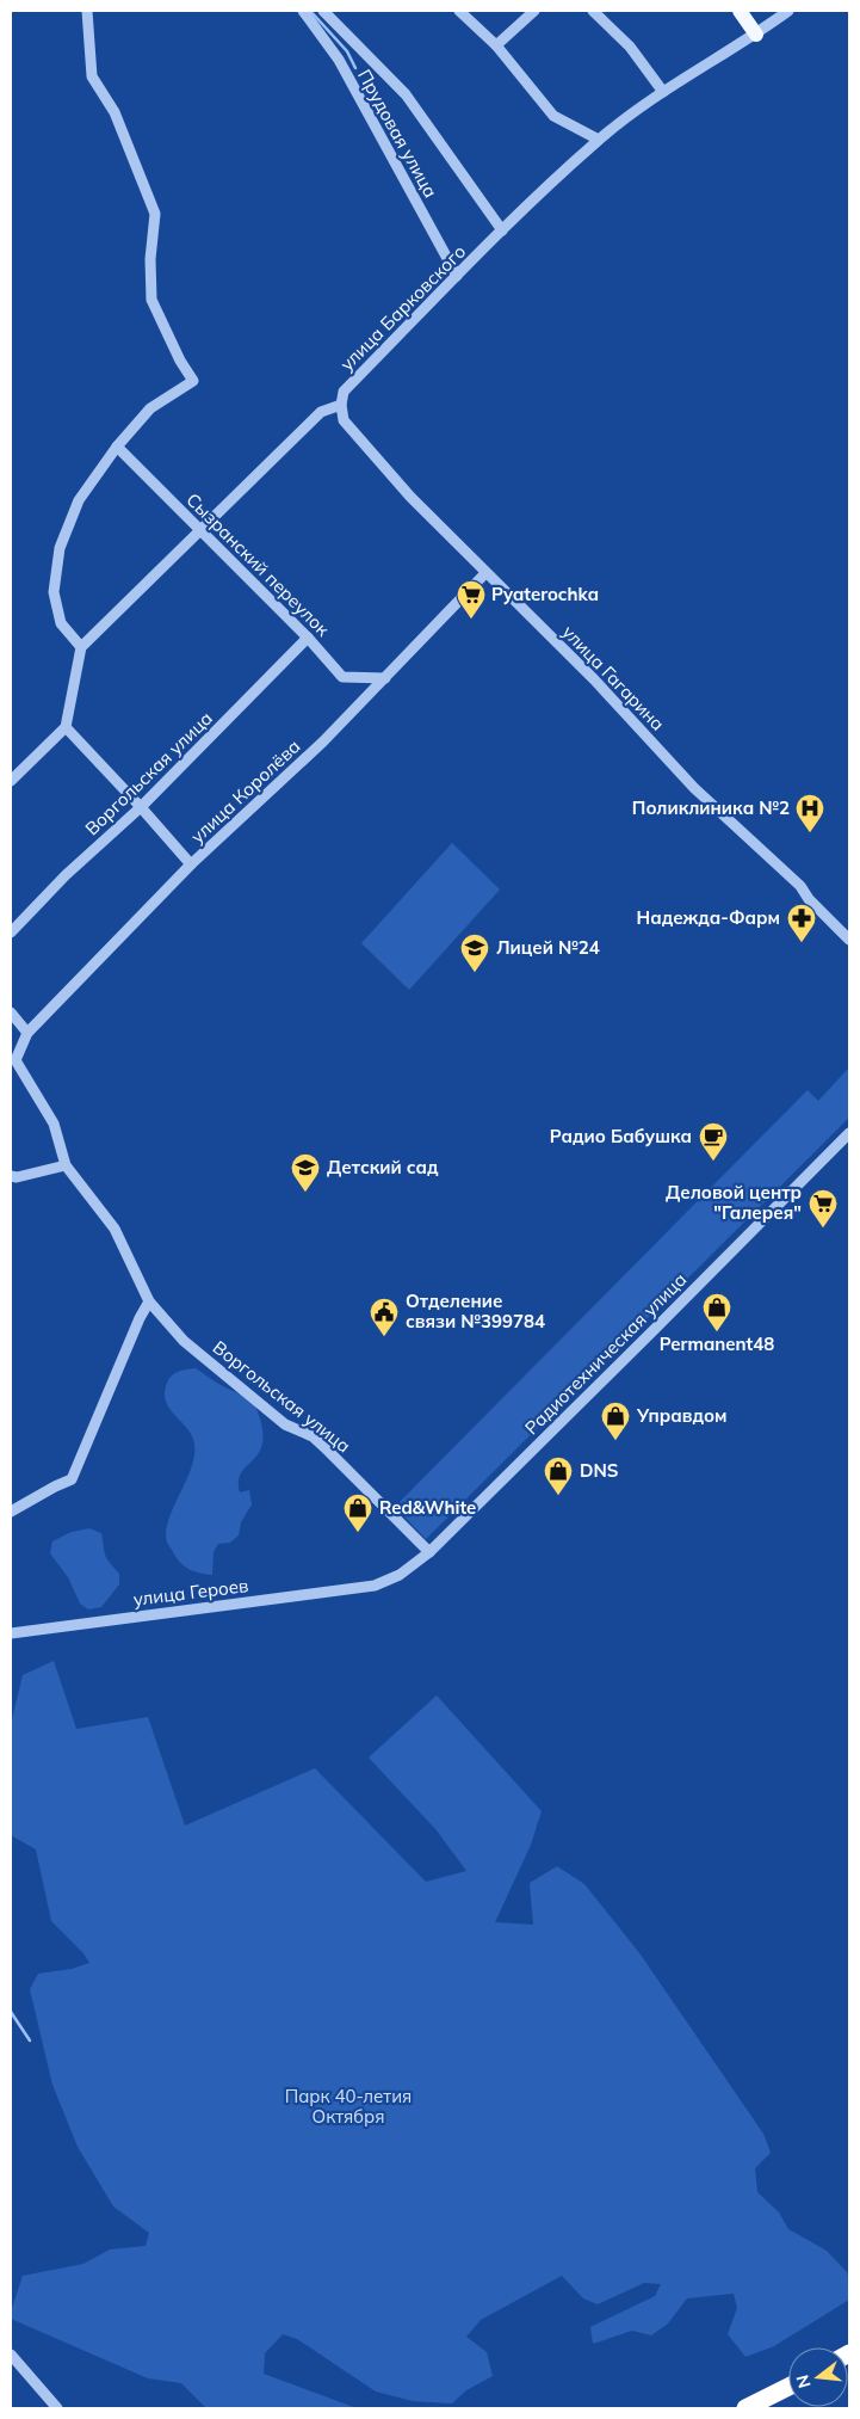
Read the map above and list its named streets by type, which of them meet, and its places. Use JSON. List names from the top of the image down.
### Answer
{
  "streets": {
    "street": [
      "Прудовая улица",
      "улица Барковского",
      "Сызранский переулок",
      "улица Гагарина",
      "Воргольская улица",
      "улица Королёва",
      "Радиотехническая улица",
      "улица Героев"
    ]
  },
  "crossings": [
    ["Прудовая улица", "улица Барковского"],
    ["улица Барковского", "улица Гагарина"],
    ["Сызранский переулок", "Воргольская улица"],
    ["Сызранский переулок", "улица Королёва"],
    ["улица Гагарина", "улица Королёва"],
    ["Воргольская улица", "улица Королёва"],
    ["Воргольская улица", "Радиотехническая улица"],
    ["Радиотехническая улица", "улица Героев"]
  ],
  "parks": ["Парк 40-летия Октября"],
  "places": {
    "supermarket": ["Pyaterochka", "Деловой центр \"Галерея\""],
    "hospital": ["Поликлиника №2"],
    "pharmacy": ["Надежда-Фарм"],
    "school or university": ["Лицей №24", "Детский сад"],
    "cafe": ["Радио Бабушка"],
    "shop": [
      "Permanent48",
      "Управдом",
      "DNS",
      "Red&White"
    ],
    "public building": ["Отделение связи №399784"]
  },
  "north": "left"
}
